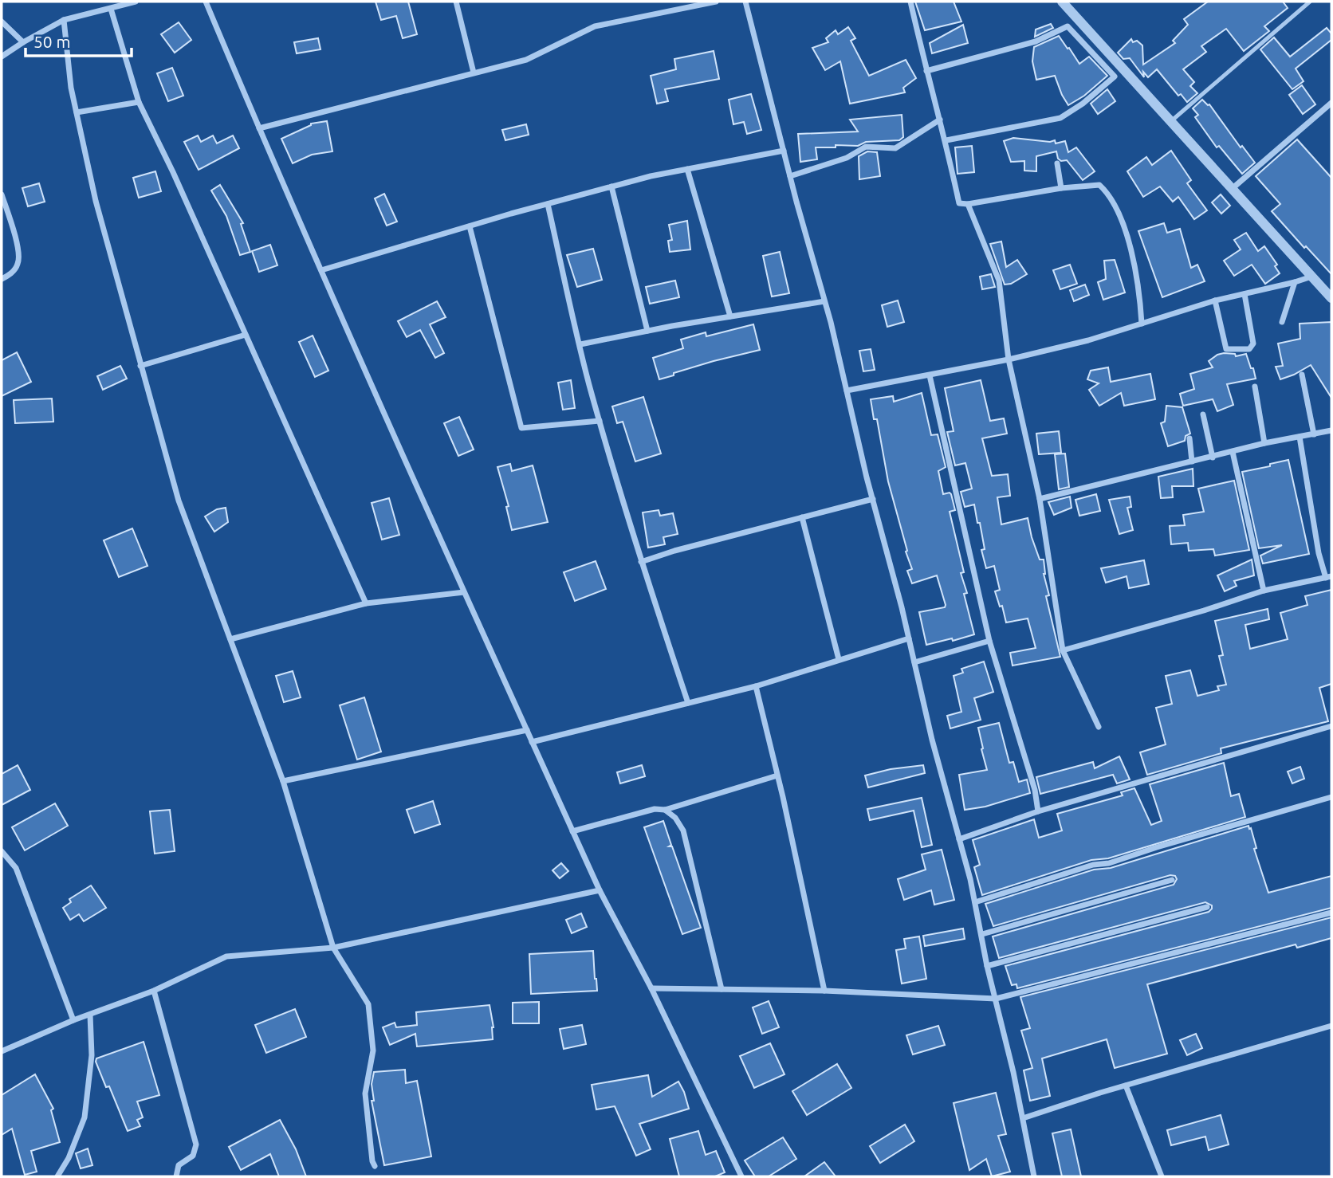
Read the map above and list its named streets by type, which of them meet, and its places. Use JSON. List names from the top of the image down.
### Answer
{
  "scale_bar": "50 m"
}
